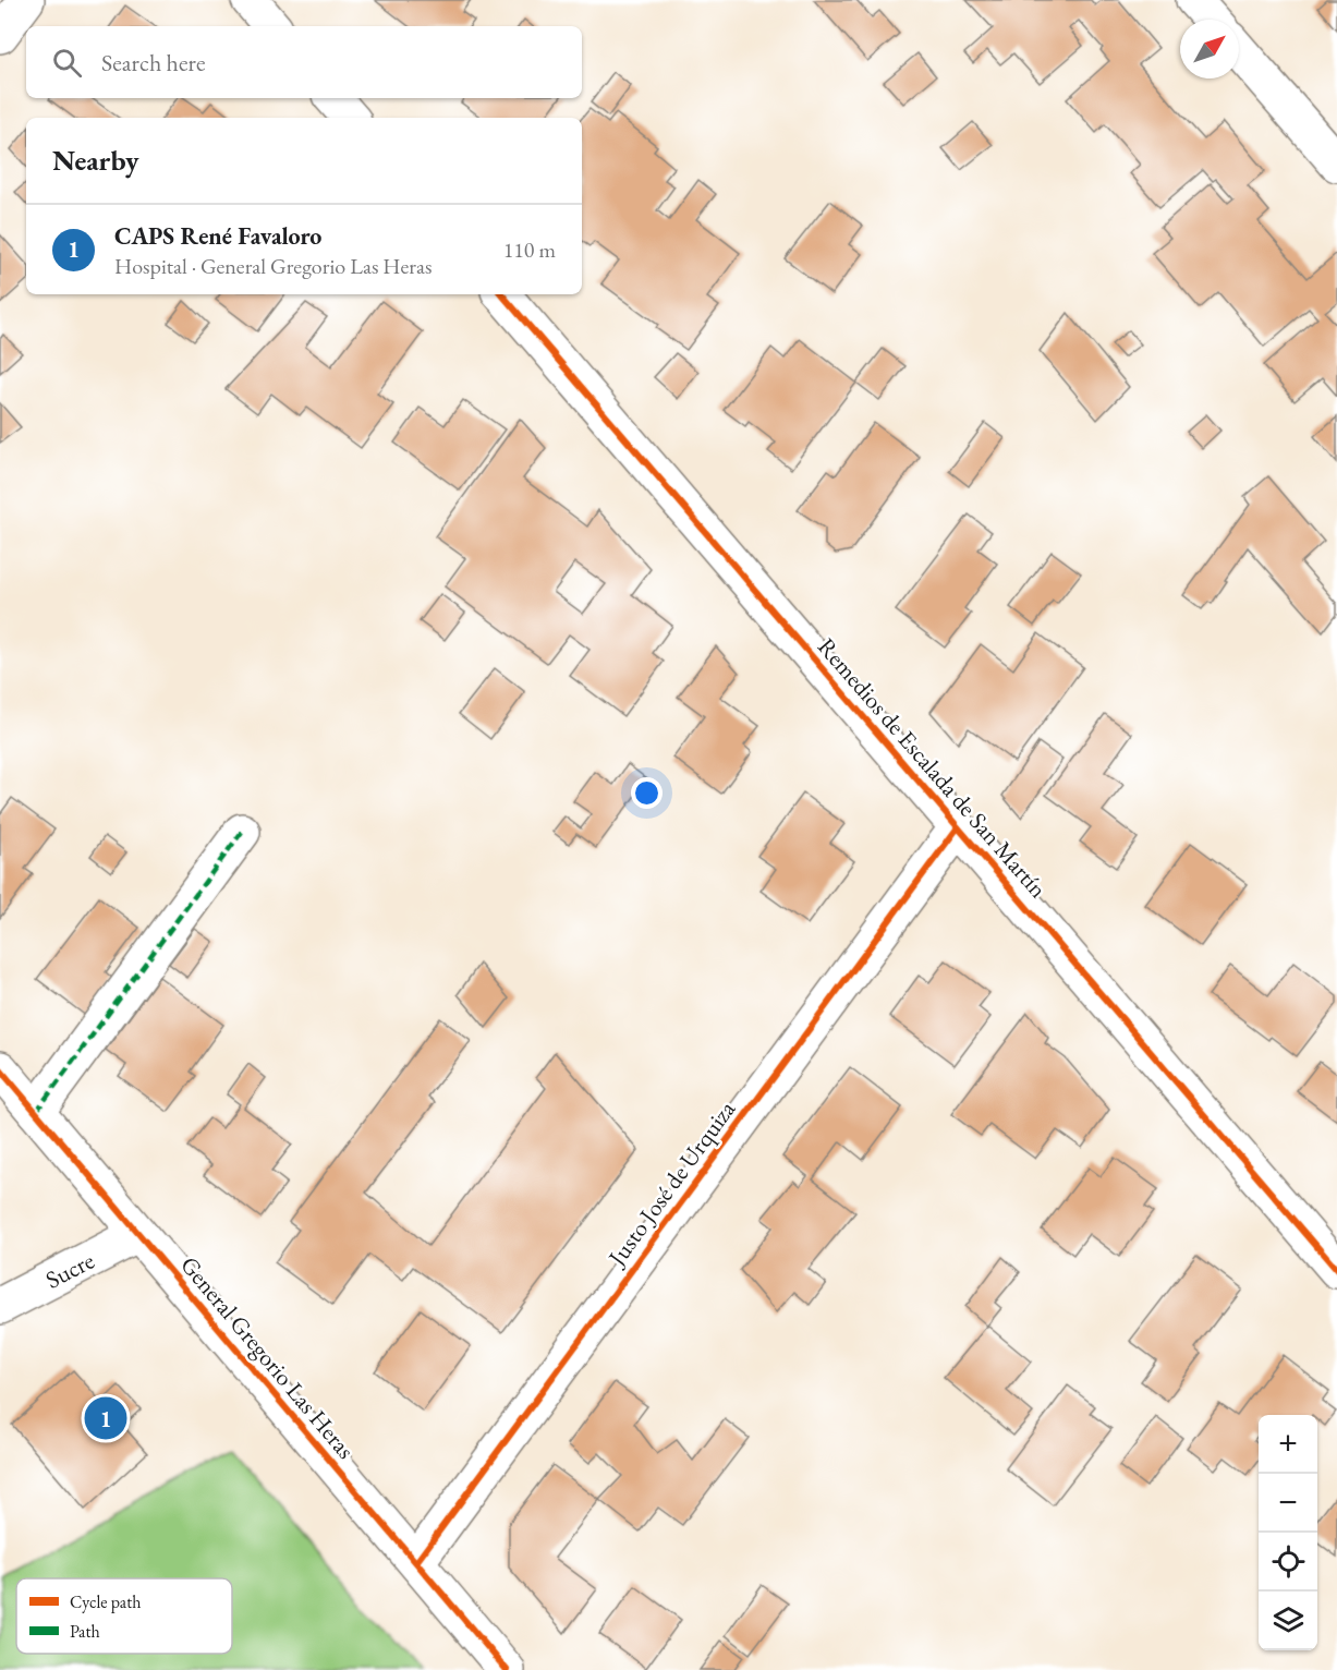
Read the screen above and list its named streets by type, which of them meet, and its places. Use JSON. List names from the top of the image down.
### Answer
{
  "streets": {
    "street": [
      "Remedios de Escalada de San Martín",
      "Justo José de Urquiza",
      "Sucre",
      "General Gregorio Las Heras"
    ]
  },
  "crossings": [
    ["Remedios de Escalada de San Martín", "Justo José de Urquiza"],
    ["Justo José de Urquiza", "General Gregorio Las Heras"],
    ["Sucre", "General Gregorio Las Heras"]
  ],
  "legend": ["Cycle path", "Path"],
  "north": "top right",
  "page": {
    "search": "Search here",
    "heading": "Nearby",
    "list": [
      {
        "mark": "1",
        "name": "CAPS René Favaloro",
        "note": "Hospital · General Gregorio Las Heras",
        "value": "110 m"
      }
    ],
    "pins": "1",
    "map_buttons": ["+", "−"]
  }
}
